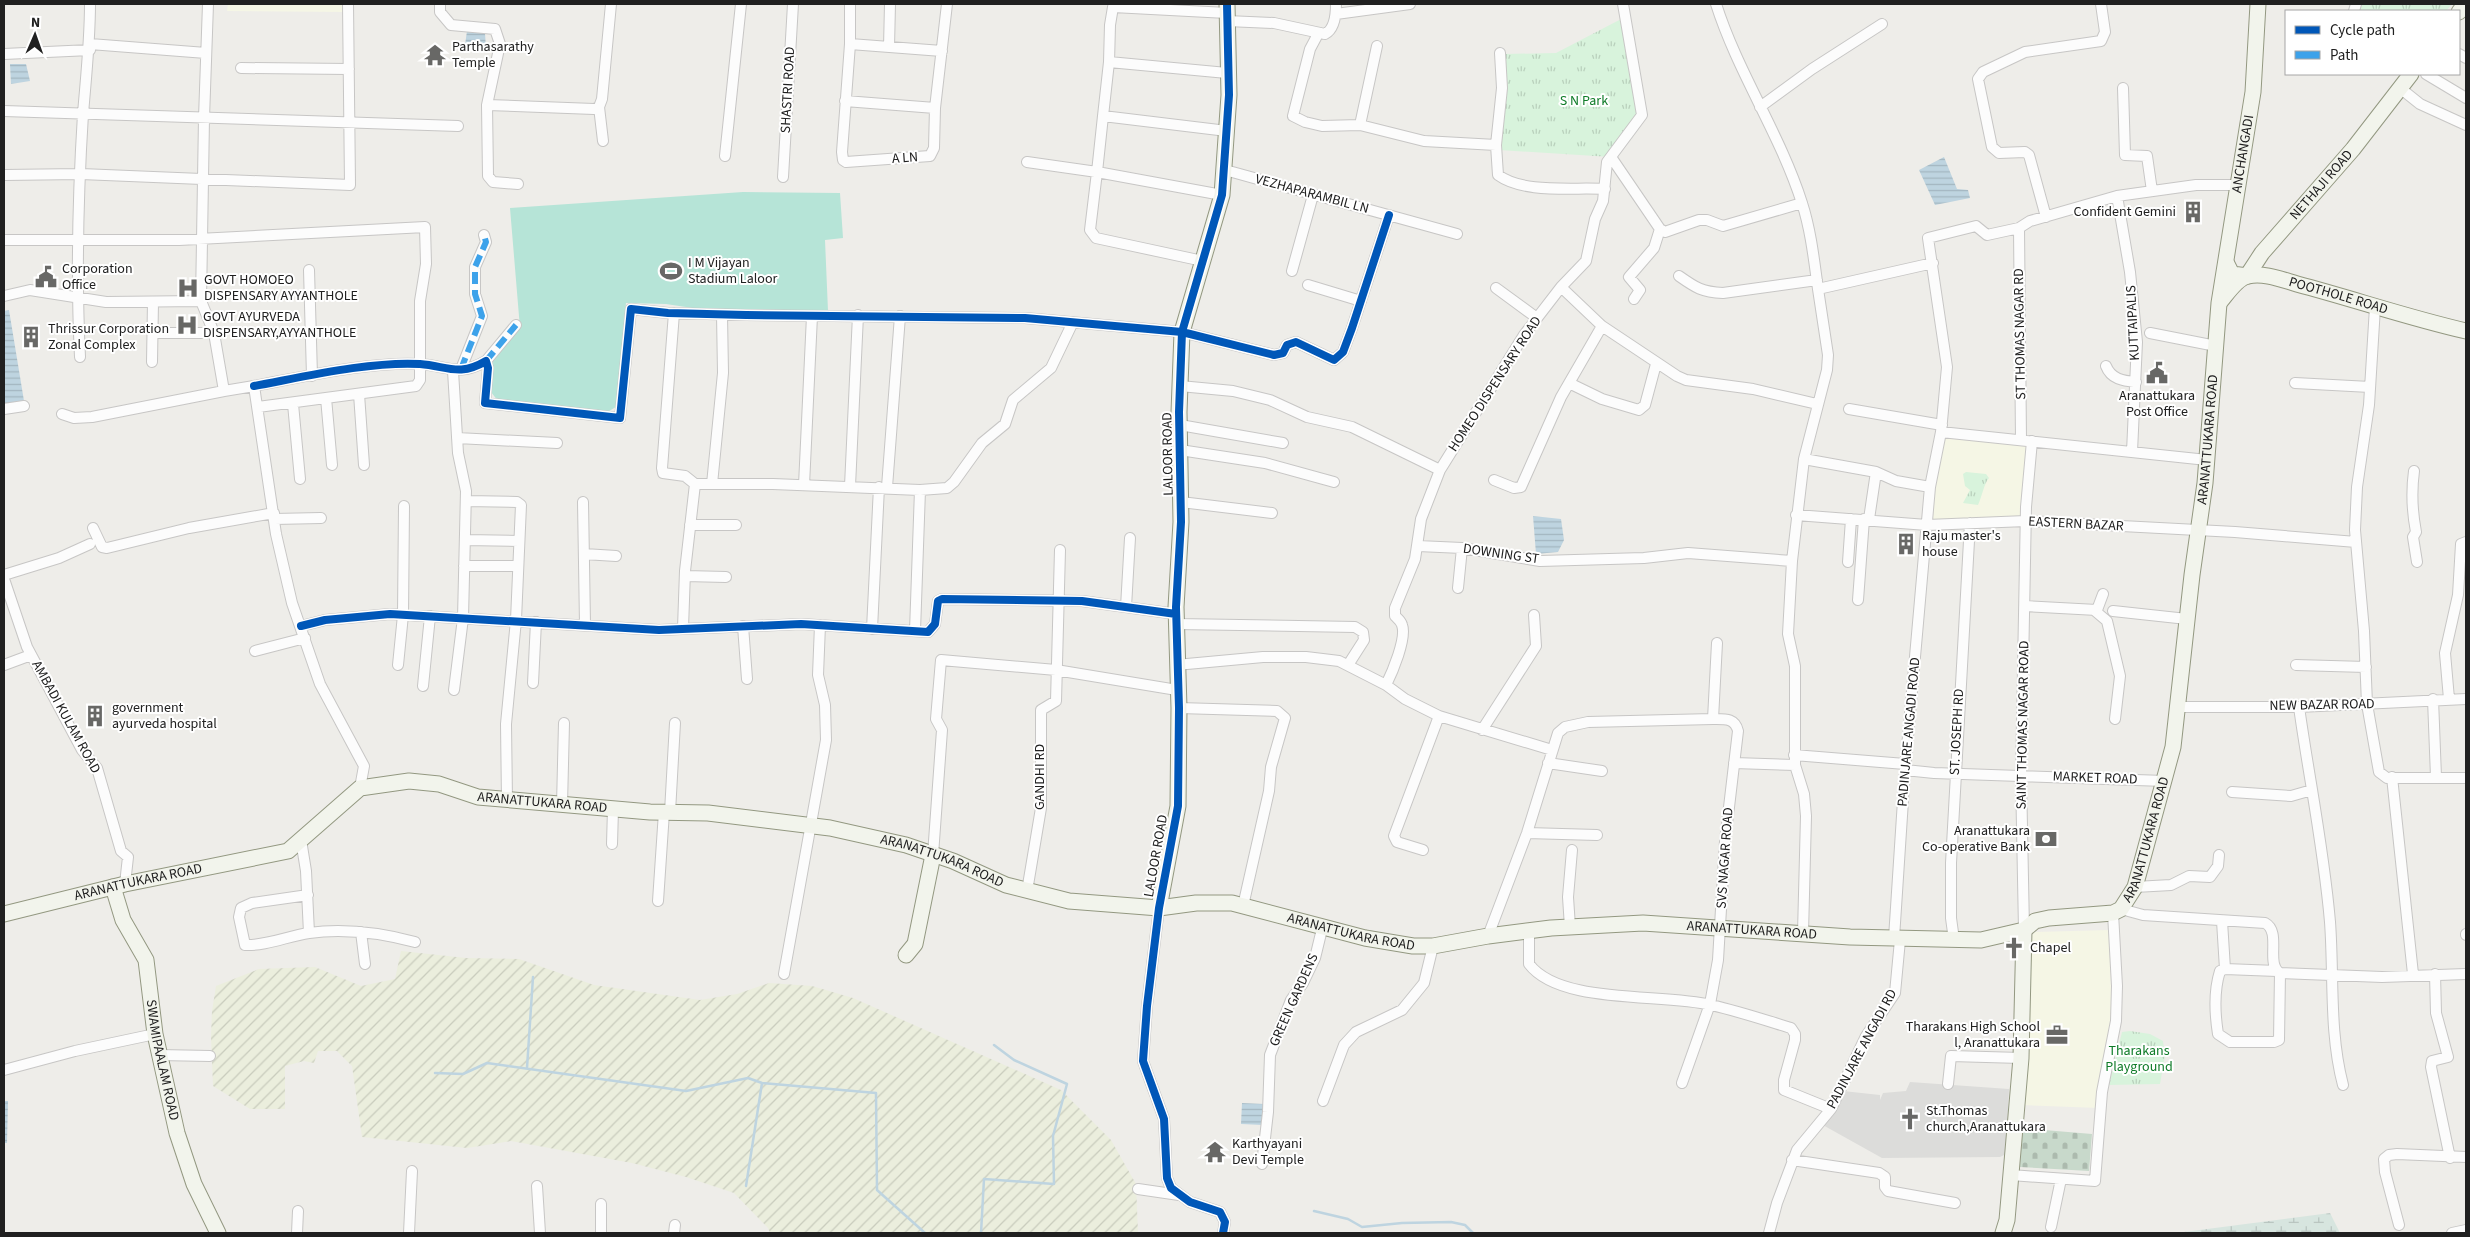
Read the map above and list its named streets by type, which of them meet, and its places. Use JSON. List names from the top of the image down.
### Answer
{
  "streets": {
    "main road": [
      "ANCHANGADI",
      "NETHAJI ROAD",
      "POOTHOLE ROAD",
      "ARANATTUKARA ROAD",
      "LALOOR ROAD",
      "SWAMIPAALAM ROAD"
    ],
    "street": [
      "SHASTRI ROAD",
      "A LN",
      "VEZHAPARAMBIL LN",
      "KUTTAIPALIS",
      "ST THOMAS NAGAR RD",
      "HOMEO DISPENSARY ROAD",
      "EASTERN BAZAR",
      "DOWNING ST",
      "NEW BAZAR ROAD",
      "AMBADI KULAM ROAD",
      "SAINT THOMAS NAGAR ROAD",
      "PADINJARE ANGADI ROAD",
      "ST. JOSEPH RD",
      "GANDHI RD",
      "MARKET ROAD",
      "SVS NAGAR ROAD",
      "GREEN GARDENS",
      "PADINJARE ANGADI RD"
    ]
  },
  "crossings": [
    ["ANCHANGADI", "ARANATTUKARA ROAD"],
    ["NETHAJI ROAD", "POOTHOLE ROAD"],
    ["VEZHAPARAMBIL LN", "LALOOR ROAD"],
    ["ST THOMAS NAGAR RD", "EASTERN BAZAR"],
    ["ST THOMAS NAGAR RD", "SAINT THOMAS NAGAR ROAD"],
    ["HOMEO DISPENSARY ROAD", "DOWNING ST"],
    ["ARANATTUKARA ROAD", "LALOOR ROAD"],
    ["ARANATTUKARA ROAD", "EASTERN BAZAR"],
    ["ARANATTUKARA ROAD", "NEW BAZAR ROAD"],
    ["ARANATTUKARA ROAD", "AMBADI KULAM ROAD"],
    ["ARANATTUKARA ROAD", "SAINT THOMAS NAGAR ROAD"],
    ["ARANATTUKARA ROAD", "PADINJARE ANGADI ROAD"],
    ["ARANATTUKARA ROAD", "ST. JOSEPH RD"],
    ["ARANATTUKARA ROAD", "GANDHI RD"],
    ["ARANATTUKARA ROAD", "MARKET ROAD"],
    ["ARANATTUKARA ROAD", "SVS NAGAR ROAD"],
    ["ARANATTUKARA ROAD", "GREEN GARDENS"],
    ["ARANATTUKARA ROAD", "PADINJARE ANGADI RD"],
    ["ARANATTUKARA ROAD", "SWAMIPAALAM ROAD"],
    ["EASTERN BAZAR", "SAINT THOMAS NAGAR ROAD"],
    ["EASTERN BAZAR", "PADINJARE ANGADI ROAD"],
    ["EASTERN BAZAR", "ST. JOSEPH RD"],
    ["AMBADI KULAM ROAD", "SWAMIPAALAM ROAD"],
    ["SAINT THOMAS NAGAR ROAD", "MARKET ROAD"],
    ["PADINJARE ANGADI ROAD", "MARKET ROAD"],
    ["PADINJARE ANGADI ROAD", "PADINJARE ANGADI RD"],
    ["ST. JOSEPH RD", "MARKET ROAD"],
    ["MARKET ROAD", "SVS NAGAR ROAD"]
  ],
  "parks": ["S N Park", "Tharakans Playground"],
  "places": {
    "temple": ["Parthasarathy Temple", "Karthyayani Devi Temple"],
    "building": [
      "Confident Gemini",
      "Thrissur Corporation Zonal Complex",
      "Raju master's house",
      "government ayurveda hospital"
    ],
    "sports": ["I M Vijayan Stadium Laloor"],
    "public building": ["Corporation Office", "Aranattukara Post Office"],
    "hospital": ["GOVT HOMOEO DISPENSARY AYYANTHOLE", "GOVT AYURVEDA DISPENSARY,AYYANTHOLE"],
    "bank": ["Aranattukara Co-operative Bank"],
    "church": ["Chapel", "St.Thomas church,Aranattukara"],
    "office": ["Tharakans High School l, Aranattukara"]
  },
  "legend": ["Cycle path", "Path"],
  "north": "top"
}
